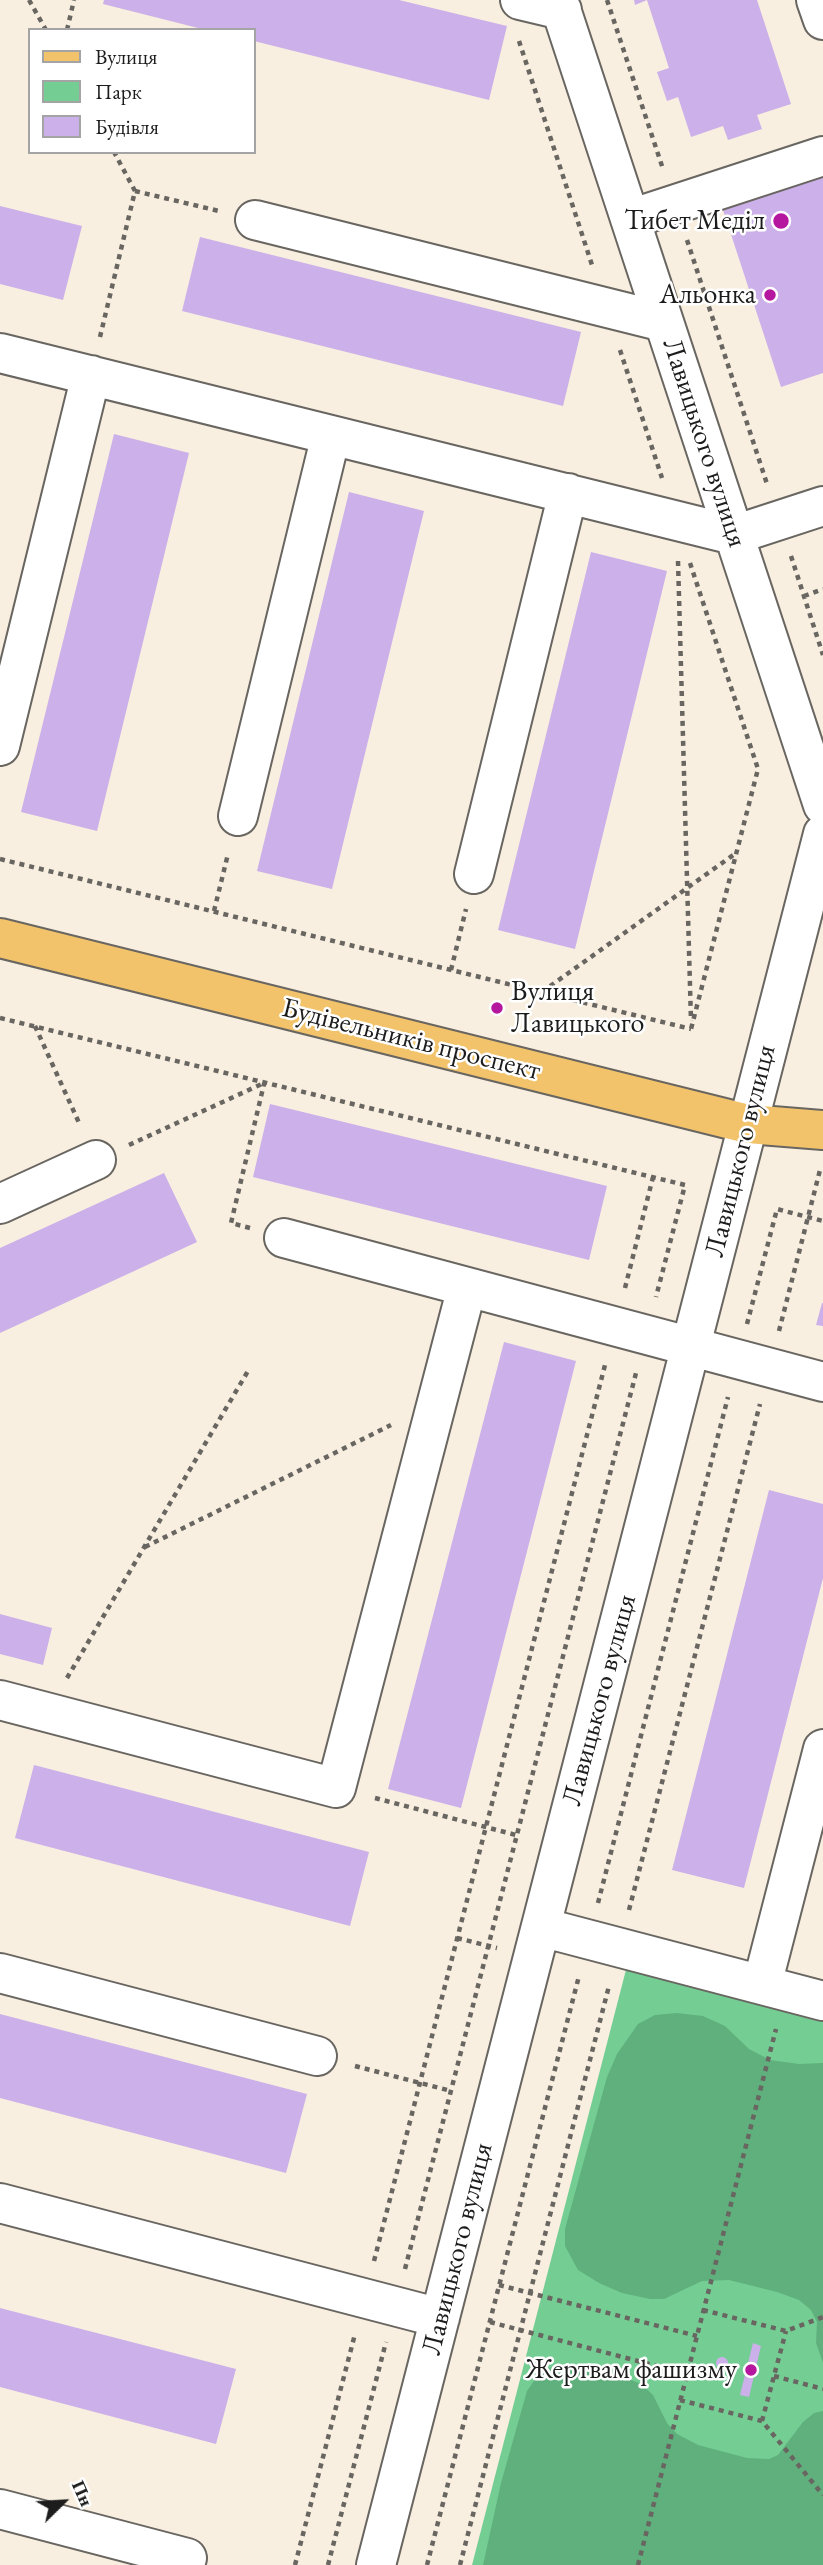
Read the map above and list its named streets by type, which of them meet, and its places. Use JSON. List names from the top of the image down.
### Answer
{
  "streets": {
    "main road": ["Будівельників проспект"],
    "street": ["Лавицького вулиця"]
  },
  "crossings": [
    ["Лавицького вулиця", "Будівельників проспект"]
  ],
  "places": [
    "Тибет Меділ",
    "Альонка",
    "Вулиця Лавицького",
    "Жертвам фашизму"
  ],
  "legend": ["Вулиця", "Парк", "Будівля"],
  "north": "top right"
}
